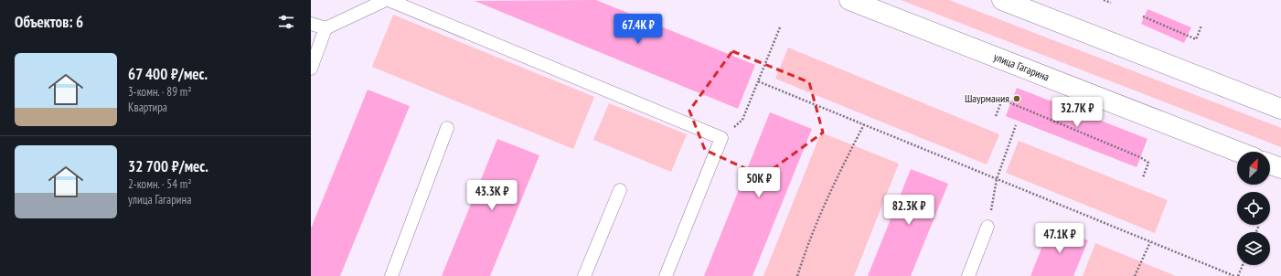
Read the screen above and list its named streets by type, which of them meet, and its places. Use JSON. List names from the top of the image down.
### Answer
{
  "streets": {
    "main road": ["улица Гагарина"]
  },
  "places": ["Шаурмания"],
  "north": "top right",
  "page": {
    "heading": "Объектов: 6",
    "price": [
      "67.4K ₽",
      "32.7K ₽",
      "50K ₽",
      "43.3K ₽",
      "82.3K ₽",
      "47.1K ₽"
    ],
    "list": [
      {
        "name": "67 400 ₽/мес.",
        "note": "3-комн. · 89 m² · Квартира"
      },
      {
        "name": "32 700 ₽/мес.",
        "note": "2-комн. · 54 m² · улица Гагарина"
      }
    ]
  }
}
